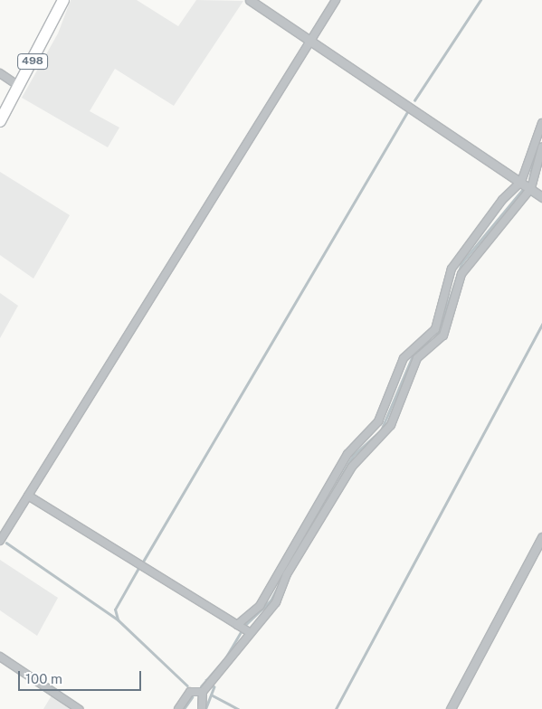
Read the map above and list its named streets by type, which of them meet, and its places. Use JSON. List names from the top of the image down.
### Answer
{
  "streets": {
    "highway": ["498"]
  },
  "scale_bar": "100 m"
}
